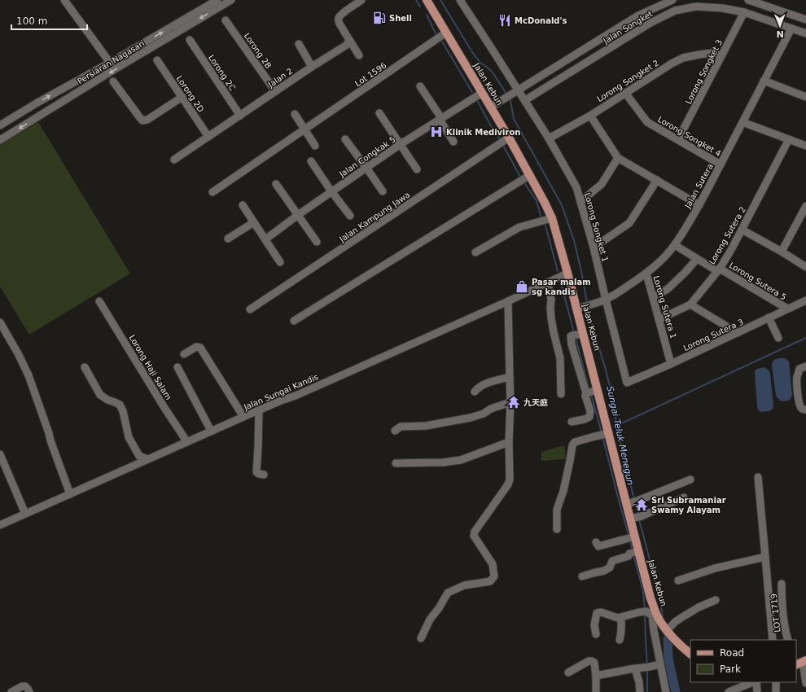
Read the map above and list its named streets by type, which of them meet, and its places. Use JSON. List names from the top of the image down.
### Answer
{
  "streets": {
    "main road": ["Jalan Kebun"],
    "street": [
      "Jalan Songket",
      "Lorong 2B",
      "Persiaran Nagasari",
      "Lorong Songket 3",
      "Lorong 2C",
      "Lot 1596",
      "Jalan 2",
      "Lorong Songket 2",
      "Lorong 2D",
      "Lorong Songket 4",
      "Jalan Congkak 5",
      "Jalan Sutera",
      "Jalan Kampung Jawa",
      "Lorong Songket 1",
      "Lorong Sutera 2",
      "Lorong Sutera 5",
      "Lorong Sutera 1",
      "Lorong Sutera 3",
      "Lorong Haji Salam",
      "Jalan Sungai Kandis",
      "LOT 1719"
    ]
  },
  "crossings": [
    ["Jalan Songket", "Lorong Songket 3"],
    ["Jalan Songket", "Jalan Kebun"],
    ["Jalan Songket", "Jalan Sutera"],
    ["Jalan Songket", "Lorong Songket 1"],
    ["Lorong 2B", "Jalan 2"],
    ["Lorong Songket 3", "Lorong Songket 2"],
    ["Lorong Songket 3", "Lorong Songket 4"],
    ["Lorong 2C", "Jalan 2"],
    ["Lot 1596", "Jalan Kebun"],
    ["Jalan 2", "Lorong 2D"],
    ["Lorong Songket 2", "Lorong Songket 4"],
    ["Lorong Songket 2", "Lorong Songket 1"],
    ["Jalan Kebun", "Jalan Congkak 5"],
    ["Jalan Kebun", "Jalan Sutera"],
    ["Jalan Kebun", "Jalan Kampung Jawa"],
    ["Jalan Kebun", "Jalan Sungai Kandis"],
    ["Lorong Songket 4", "Jalan Sutera"],
    ["Jalan Sutera", "Lorong Songket 1"],
    ["Jalan Sutera", "Lorong Sutera 5"],
    ["Jalan Sutera", "Lorong Sutera 1"],
    ["Lorong Songket 1", "Lorong Sutera 3"],
    ["Lorong Sutera 2", "Lorong Sutera 5"],
    ["Lorong Sutera 2", "Lorong Sutera 1"],
    ["Lorong Sutera 5", "Lorong Sutera 3"],
    ["Lorong Sutera 1", "Lorong Sutera 3"],
    ["Lorong Haji Salam", "Jalan Sungai Kandis"]
  ],
  "water": ["Sungai Teluk Menegun"],
  "places": {
    "fuel station": ["Shell"],
    "restaurant": ["McDonald's"],
    "hospital": ["Klinik Mediviron"],
    "shop": ["Pasar malam sg kandis"],
    "temple": ["九天庭", "Sri Subramaniar Swamy Alayam"]
  },
  "legend": ["Road", "Park"],
  "scale_bar": "100 m",
  "north": "bottom"
}
